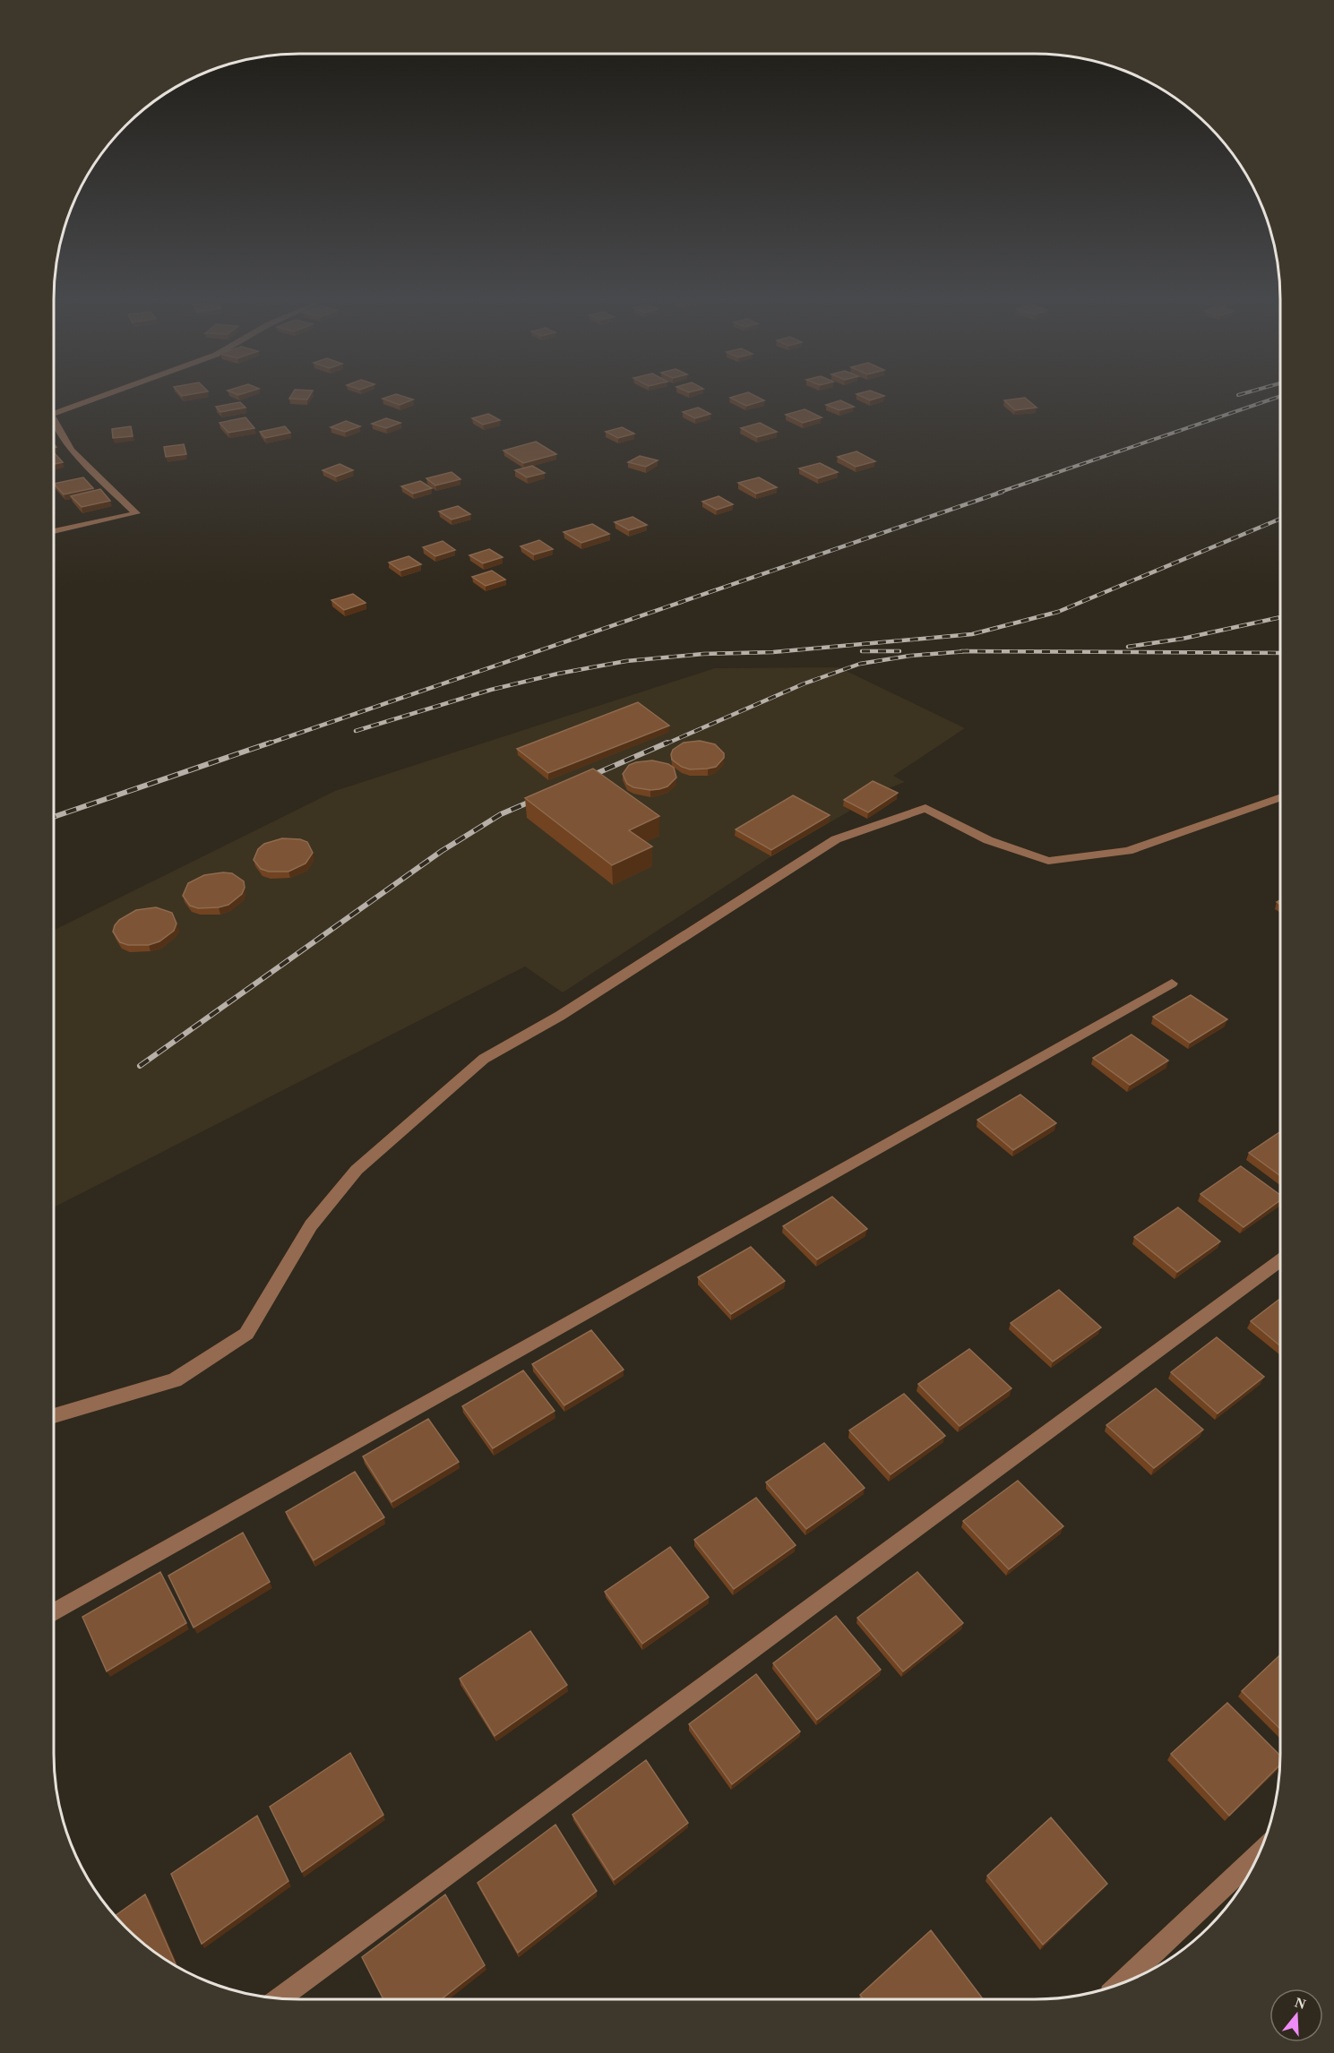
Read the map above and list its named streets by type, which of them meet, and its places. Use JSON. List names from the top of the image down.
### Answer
{
  "north": "top"
}
